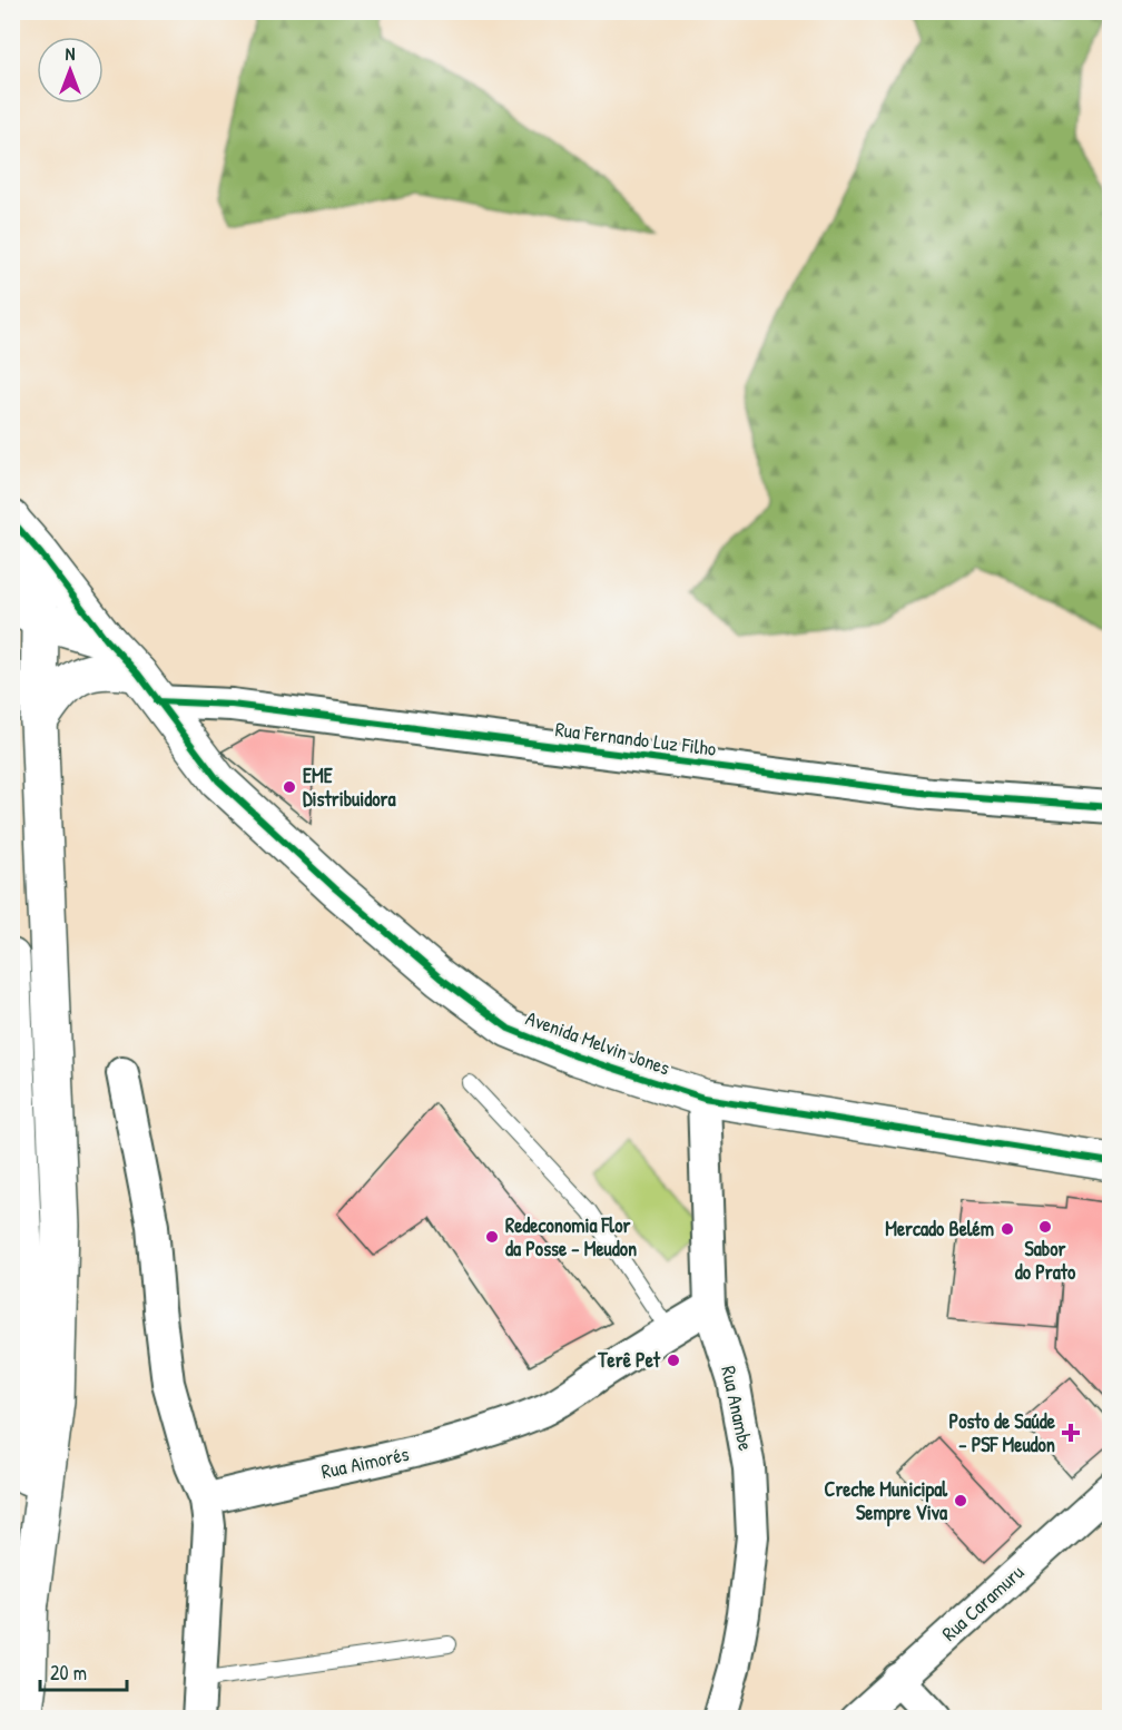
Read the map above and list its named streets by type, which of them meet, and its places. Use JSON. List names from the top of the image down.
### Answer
{
  "streets": {
    "main road": ["Avenida Melvin Jones"],
    "street": [
      "Rua Fernando Luz Filho",
      "Rua Anambe",
      "Rua Aimorés",
      "Rua Caramuru"
    ]
  },
  "crossings": [
    ["Rua Fernando Luz Filho", "Avenida Melvin Jones"],
    ["Avenida Melvin Jones", "Rua Anambe"],
    ["Rua Anambe", "Rua Aimorés"]
  ],
  "places": {
    "other": [
      "EME Distribuidora",
      "Sabor do Prato",
      "Mercado Belém",
      "Redeconomia Flor da Posse - Meudon",
      "Terê Pet",
      "Creche Municipal Sempre Viva"
    ],
    "health": ["Posto de Saúde - PSF Meudon"]
  },
  "scale_bar": "20 m",
  "north": "top"
}
